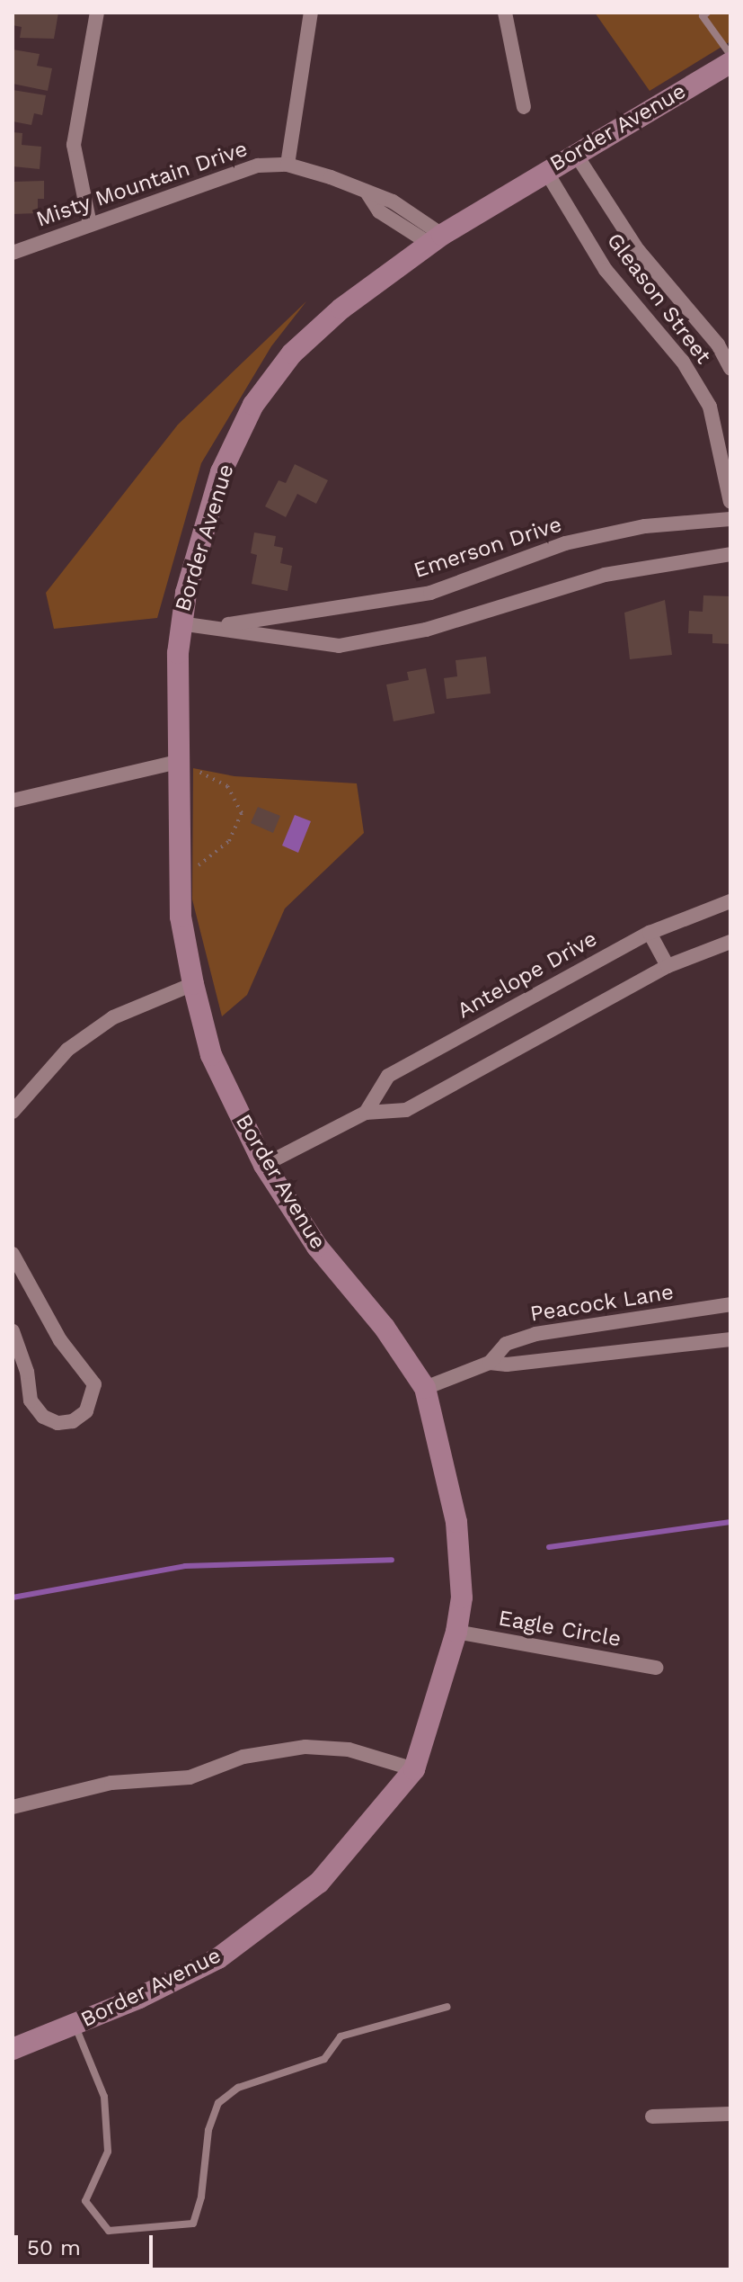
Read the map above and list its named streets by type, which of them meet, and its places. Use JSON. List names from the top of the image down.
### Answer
{
  "streets": {
    "street": [
      "Border Avenue",
      "Misty Mountain Drive",
      "Gleason Street",
      "Emerson Drive",
      "Antelope Drive",
      "Peacock Lane",
      "Eagle Circle"
    ]
  },
  "crossings": [
    ["Border Avenue", "Misty Mountain Drive"],
    ["Border Avenue", "Gleason Street"],
    ["Border Avenue", "Emerson Drive"],
    ["Border Avenue", "Peacock Lane"],
    ["Border Avenue", "Eagle Circle"]
  ],
  "scale_bar": "50 m"
}
